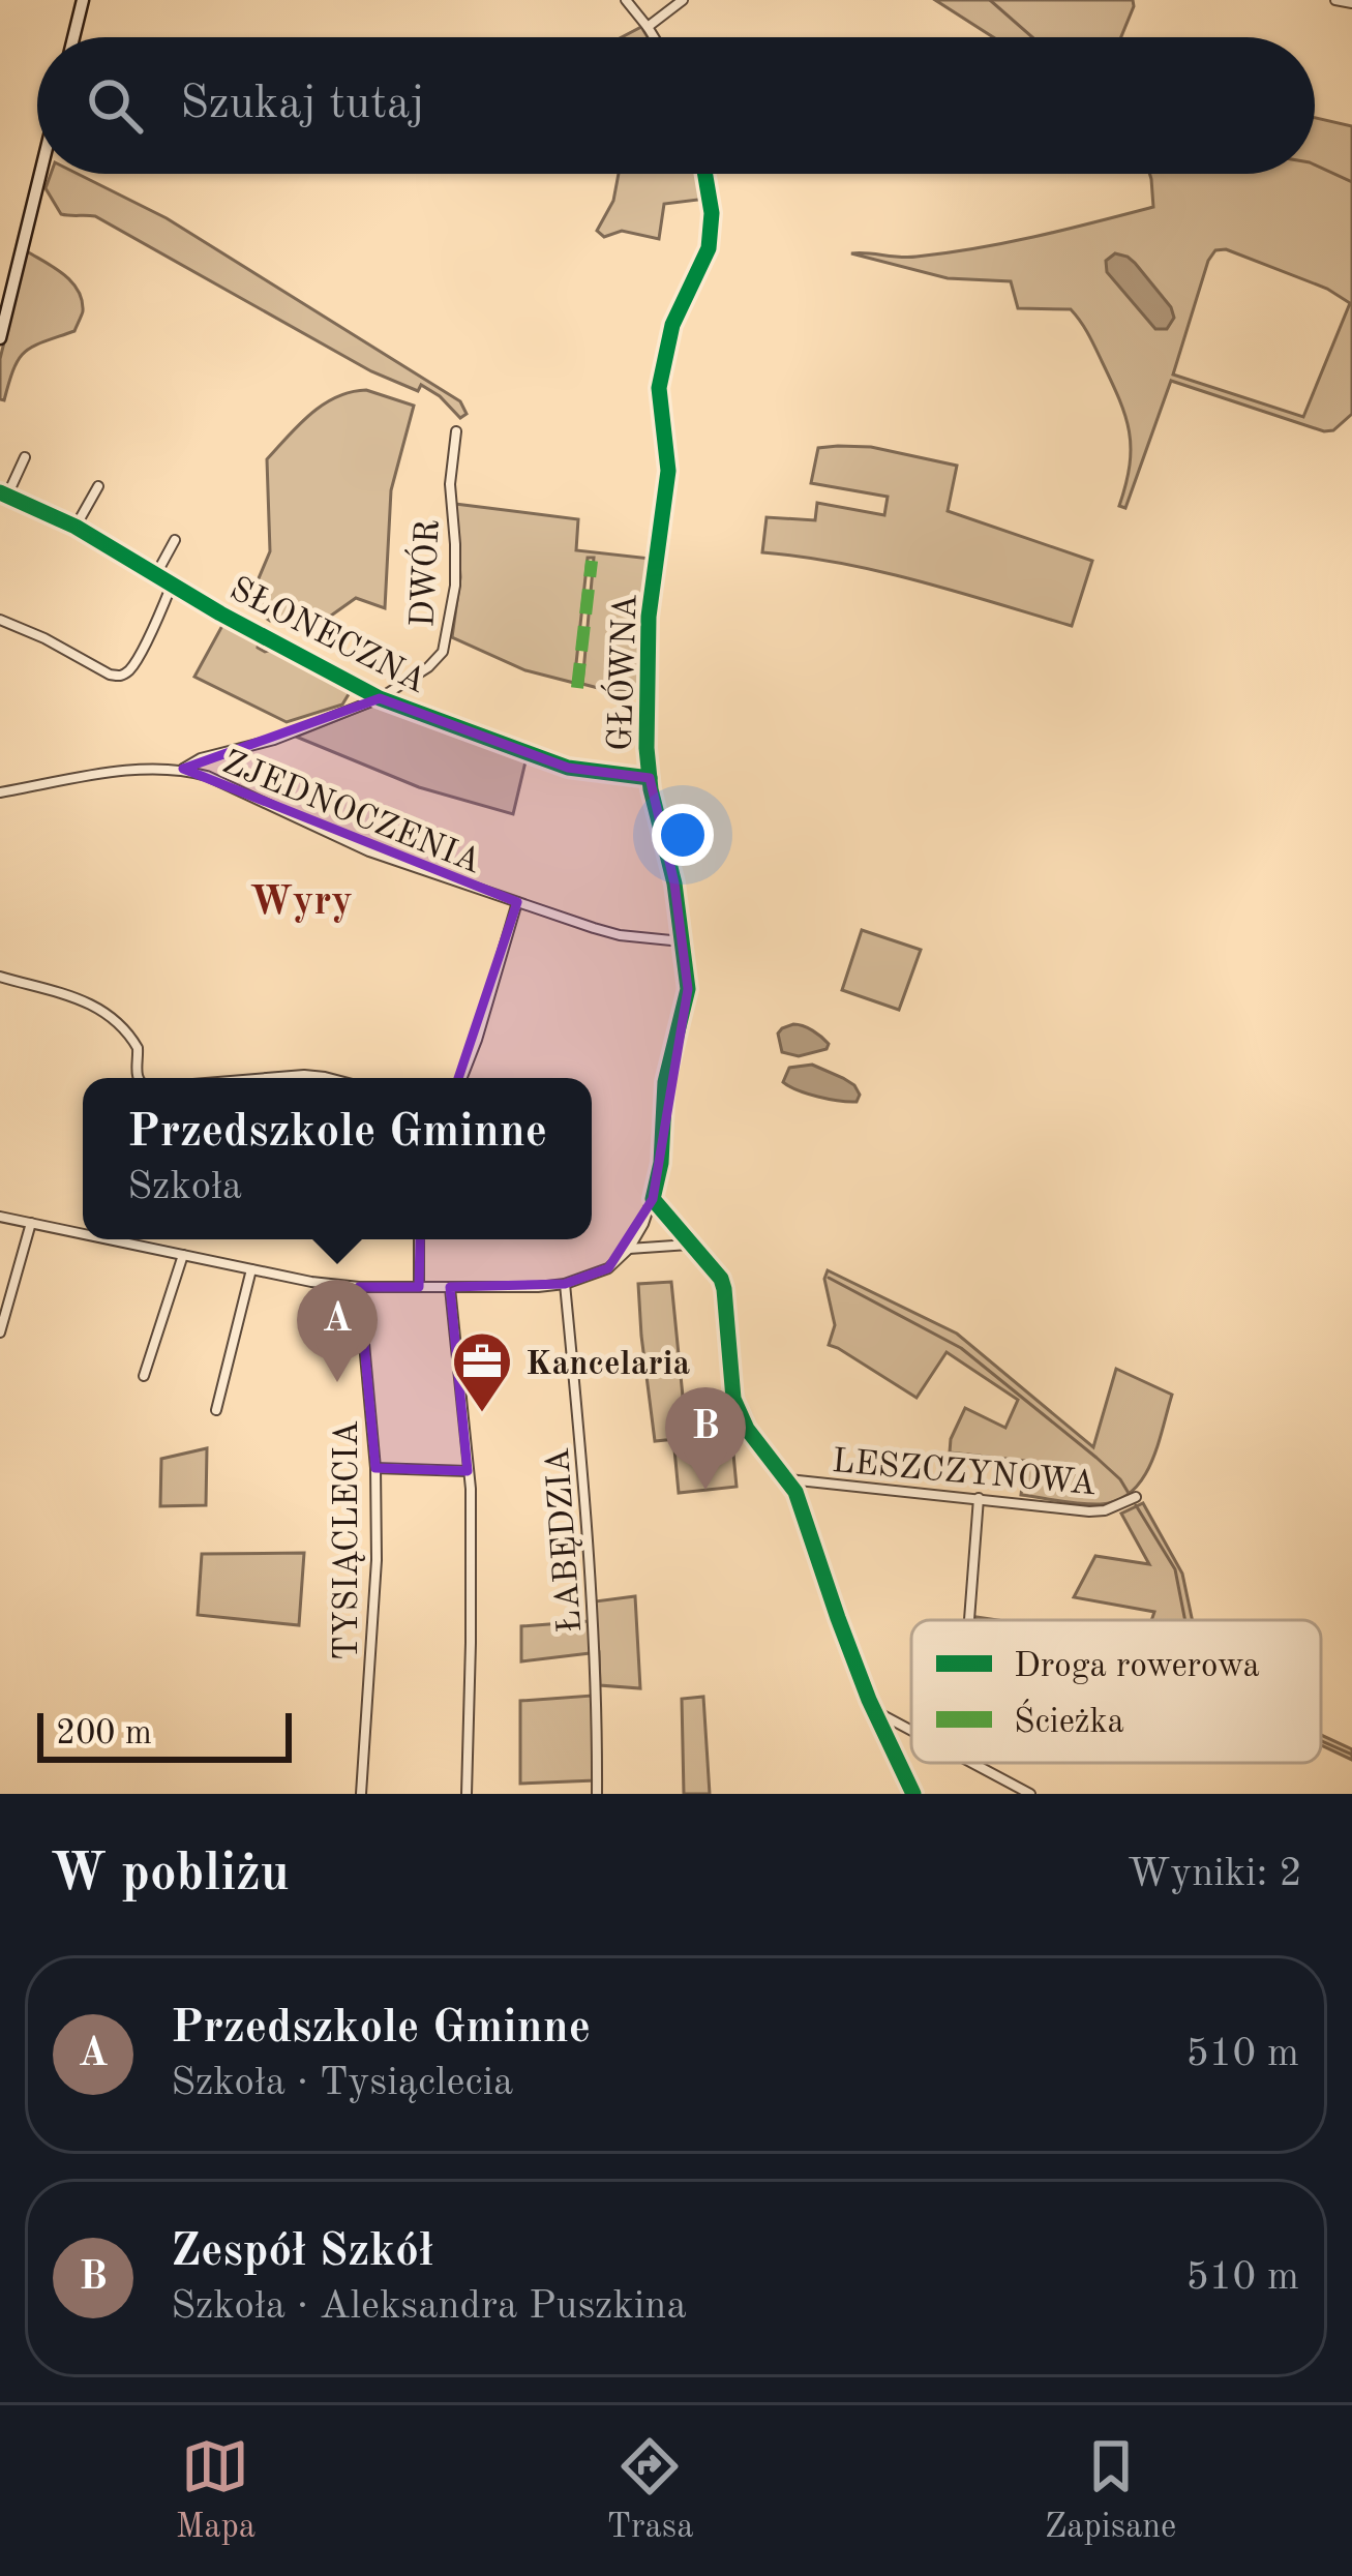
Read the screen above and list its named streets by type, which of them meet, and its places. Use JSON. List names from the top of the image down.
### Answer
{
  "streets": {
    "street": [
      "DWÓR",
      "SŁONECZNA",
      "GŁÓWNA",
      "ZJEDNOCZENIA",
      "LESZCZYNOWA",
      "TYSIĄCLECIA",
      "ŁABĘDZIA"
    ]
  },
  "crossings": [
    ["DWÓR", "SŁONECZNA"],
    ["DWÓR", "ZJEDNOCZENIA"],
    ["SŁONECZNA", "GŁÓWNA"],
    ["GŁÓWNA", "ZJEDNOCZENIA"]
  ],
  "districts": ["Wyry"],
  "places": {
    "office": ["Kancelaria"]
  },
  "legend": ["Droga rowerowa", "Ścieżka"],
  "scale_bar": "200 m",
  "page": {
    "search": "Szukaj tutaj",
    "popup": ["Przedszkole Gminne", "Szkoła"],
    "pins": ["A", "B"],
    "scale": "200 m",
    "heading": ["W pobliżu", "Wyniki: 2"],
    "list": [
      {
        "mark": "A",
        "name": "Przedszkole Gminne",
        "note": "Szkoła · Tysiąclecia",
        "value": "510 m"
      },
      {
        "mark": "B",
        "name": "Zespół Szkół",
        "note": "Szkoła · Aleksandra Puszkina",
        "value": "510 m"
      }
    ],
    "nav": ["Mapa", "Trasa", "Zapisane"]
  }
}
